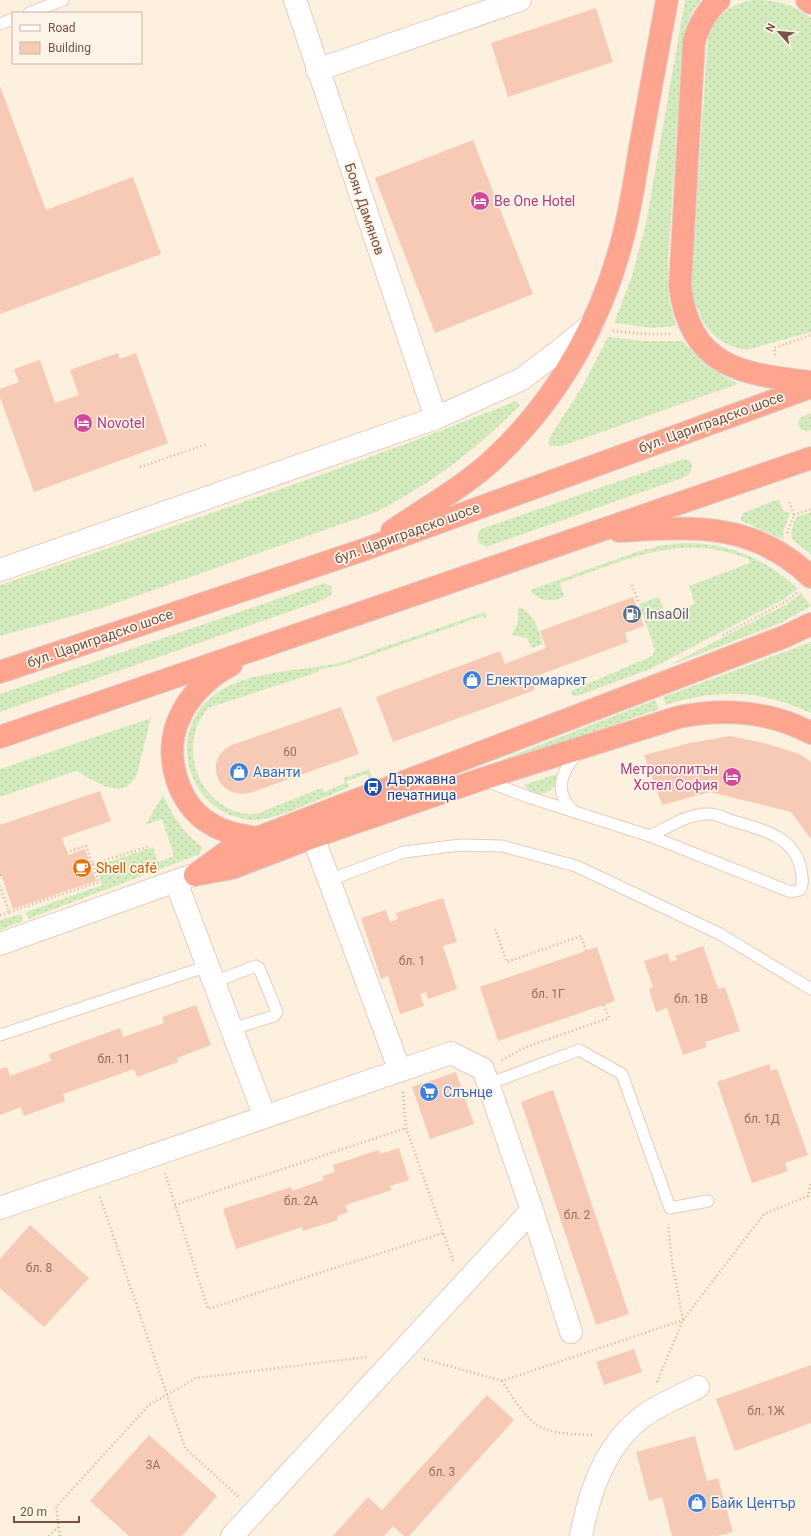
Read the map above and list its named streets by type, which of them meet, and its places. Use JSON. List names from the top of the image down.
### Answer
{
  "streets": {
    "highway": ["бул. Цариградско шосе"],
    "street": ["Боян Дамянов"]
  },
  "places": {
    "hotel": ["Be One Hotel", "Novotel", "Метрополитън Хотел София"],
    "fuel station": ["InsaOil"],
    "shop": ["Електромаркет", "Аванти", "Байк Център"],
    "bus stop": ["Държавна печатница"],
    "cafe": ["Shell café"],
    "supermarket": ["Слънце"]
  },
  "house_numbers": [
    "60",
    "бл. 1",
    "бл. 1Г",
    "бл. 1В",
    "бл. 11",
    "бл. 1Д",
    "бл. 2А",
    "бл. 2",
    "бл. 8",
    "бл. 1Ж",
    "3А",
    "бл. 3"
  ],
  "legend": ["Road", "Building"],
  "scale_bar": "20 m",
  "north": "top left"
}
